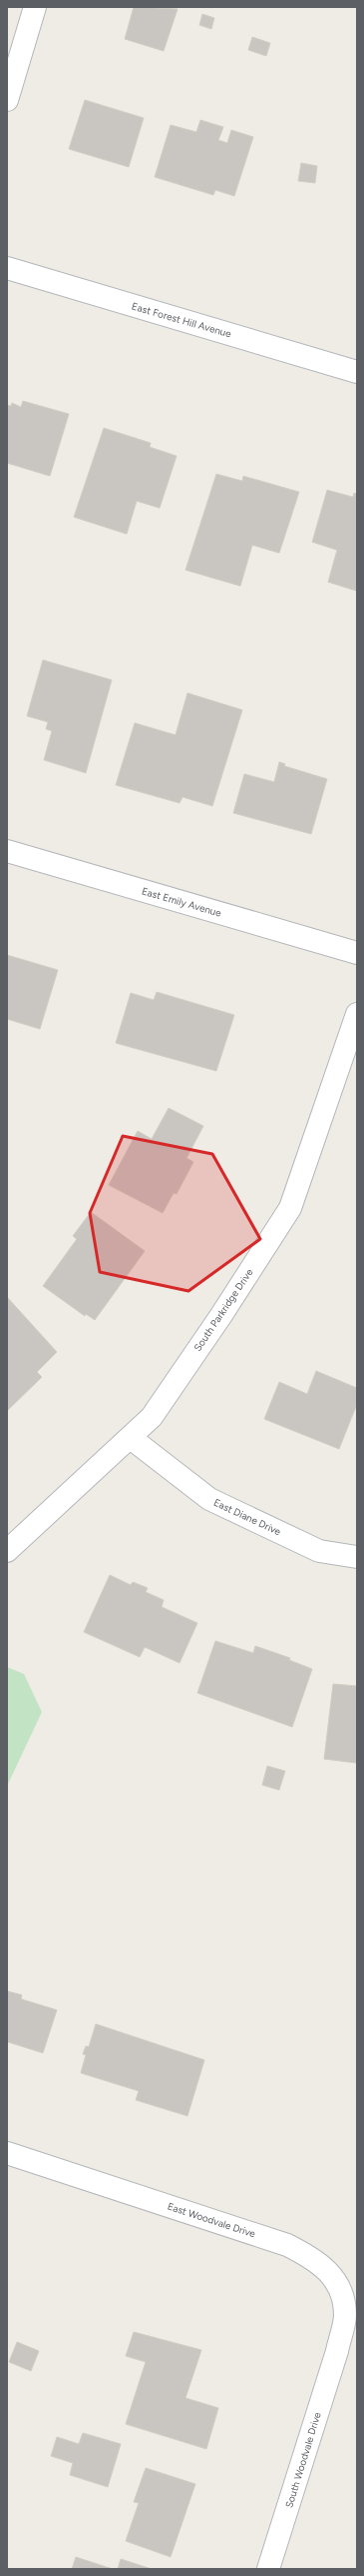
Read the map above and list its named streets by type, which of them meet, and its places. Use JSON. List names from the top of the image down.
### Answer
{
  "streets": {
    "street": [
      "East Forest Hill Avenue",
      "East Emily Avenue",
      "South Parkridge Drive",
      "East Diane Drive",
      "East Woodvale Drive",
      "South Woodvale Drive"
    ]
  },
  "crossings": [
    ["South Parkridge Drive", "East Diane Drive"],
    ["East Woodvale Drive", "South Woodvale Drive"]
  ]
}
